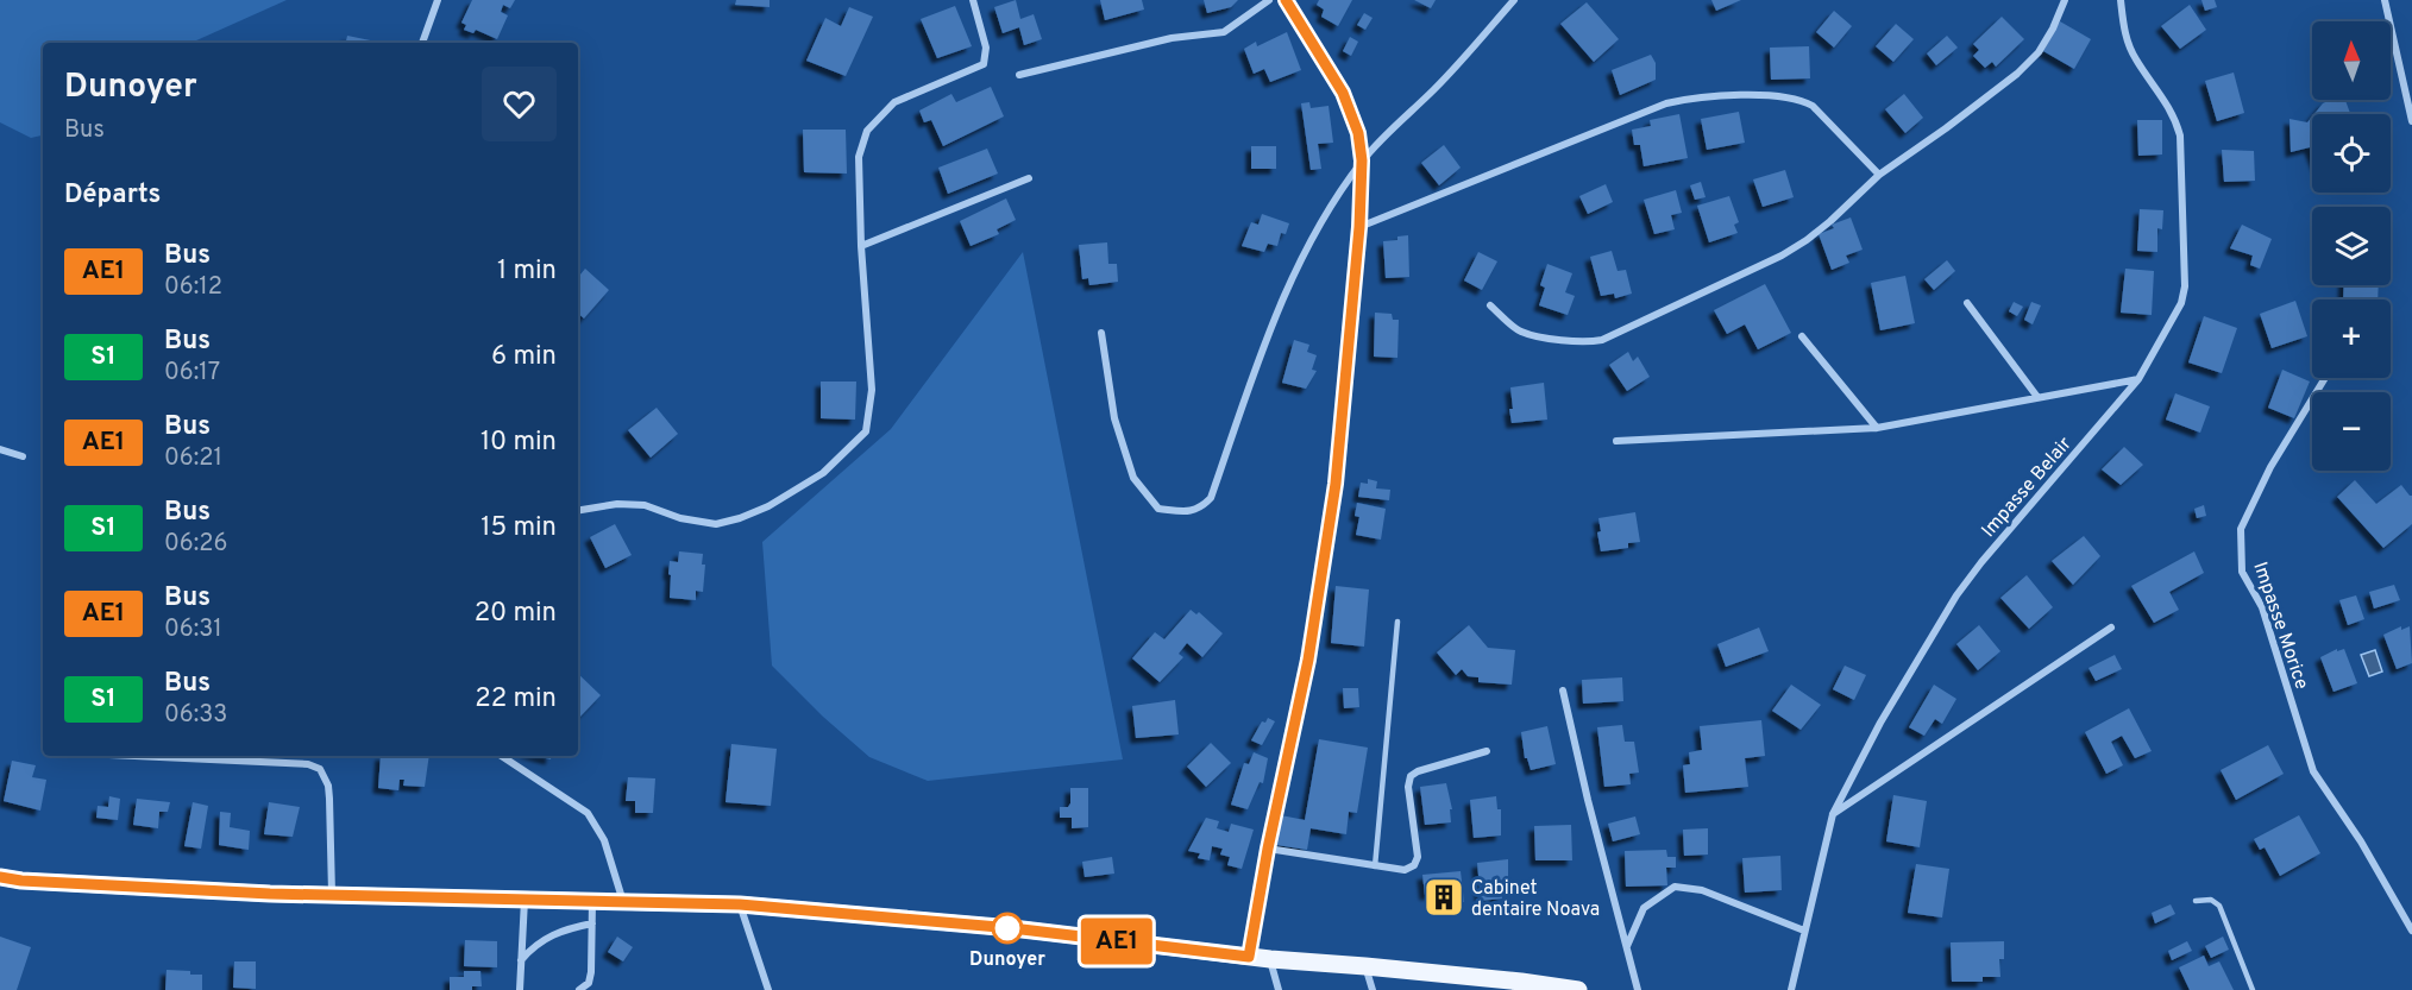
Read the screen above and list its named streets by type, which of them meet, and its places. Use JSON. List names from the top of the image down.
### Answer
{
  "streets": {
    "street": ["Impasse Belair", "Impasse Morice"]
  },
  "places": {
    "building": ["Cabinet dentaire Noava"],
    "other": ["Dunoyer"]
  },
  "lines": ["bus line AE1"],
  "north": "top",
  "page": {
    "on_map": "AE1",
    "map_buttons": ["+", "−"],
    "heading": [
      ["Dunoyer", "Bus"],
      "Départs"
    ],
    "list": [
      {
        "mark": "AE1",
        "name": "Bus",
        "note": "06:12",
        "value": "1 min"
      },
      {
        "mark": "S1",
        "name": "Bus",
        "note": "06:17",
        "value": "6 min"
      },
      {
        "mark": "AE1",
        "name": "Bus",
        "note": "06:21",
        "value": "10 min"
      },
      {
        "mark": "S1",
        "name": "Bus",
        "note": "06:26",
        "value": "15 min"
      },
      {
        "mark": "AE1",
        "name": "Bus",
        "note": "06:31",
        "value": "20 min"
      },
      {
        "mark": "S1",
        "name": "Bus",
        "note": "06:33",
        "value": "22 min"
      }
    ]
  }
}
